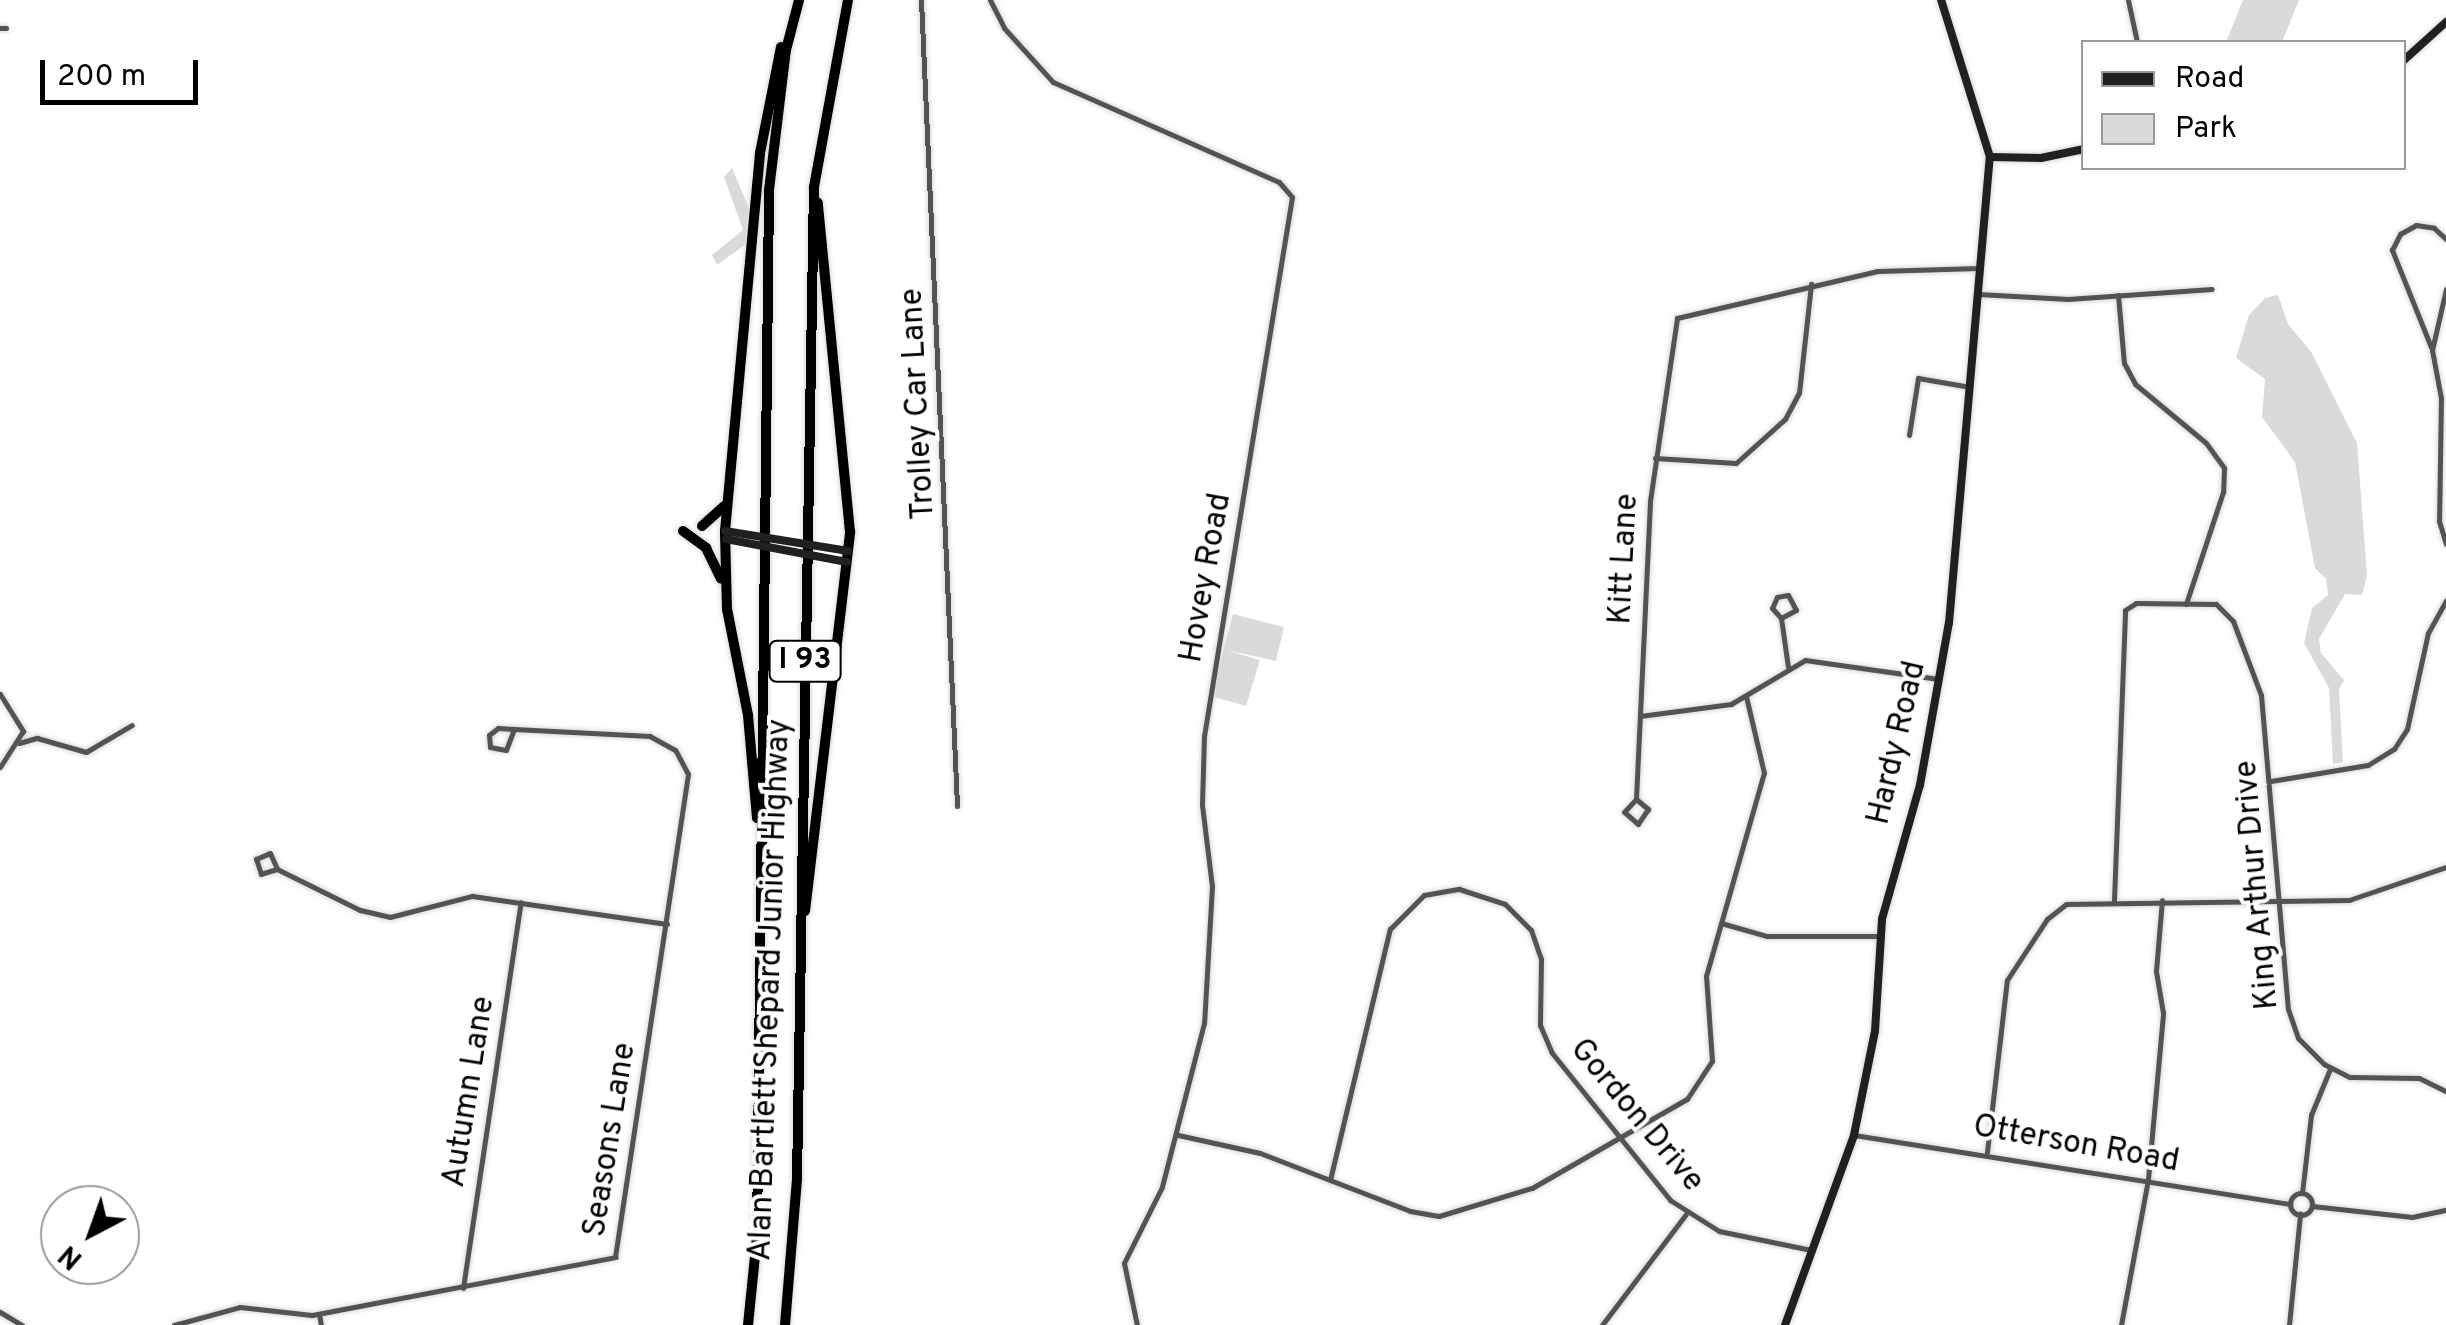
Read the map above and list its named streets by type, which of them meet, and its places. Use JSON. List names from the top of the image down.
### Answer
{
  "streets": {
    "highway": ["I 93", "Alan Bartlett Shepard Junior Highway"],
    "street": [
      "Trolley Car Lane",
      "Kitt Lane",
      "Hovey Road",
      "Hardy Road",
      "King Arthur Drive",
      "Autumn Lane",
      "Gordon Drive",
      "Seasons Lane",
      "Otterson Road"
    ]
  },
  "crossings": [
    ["Hardy Road", "Gordon Drive"],
    ["Hardy Road", "Otterson Road"],
    ["Autumn Lane", "Seasons Lane"]
  ],
  "legend": ["Road", "Park"],
  "scale_bar": "200 m",
  "north": "bottom left"
}
